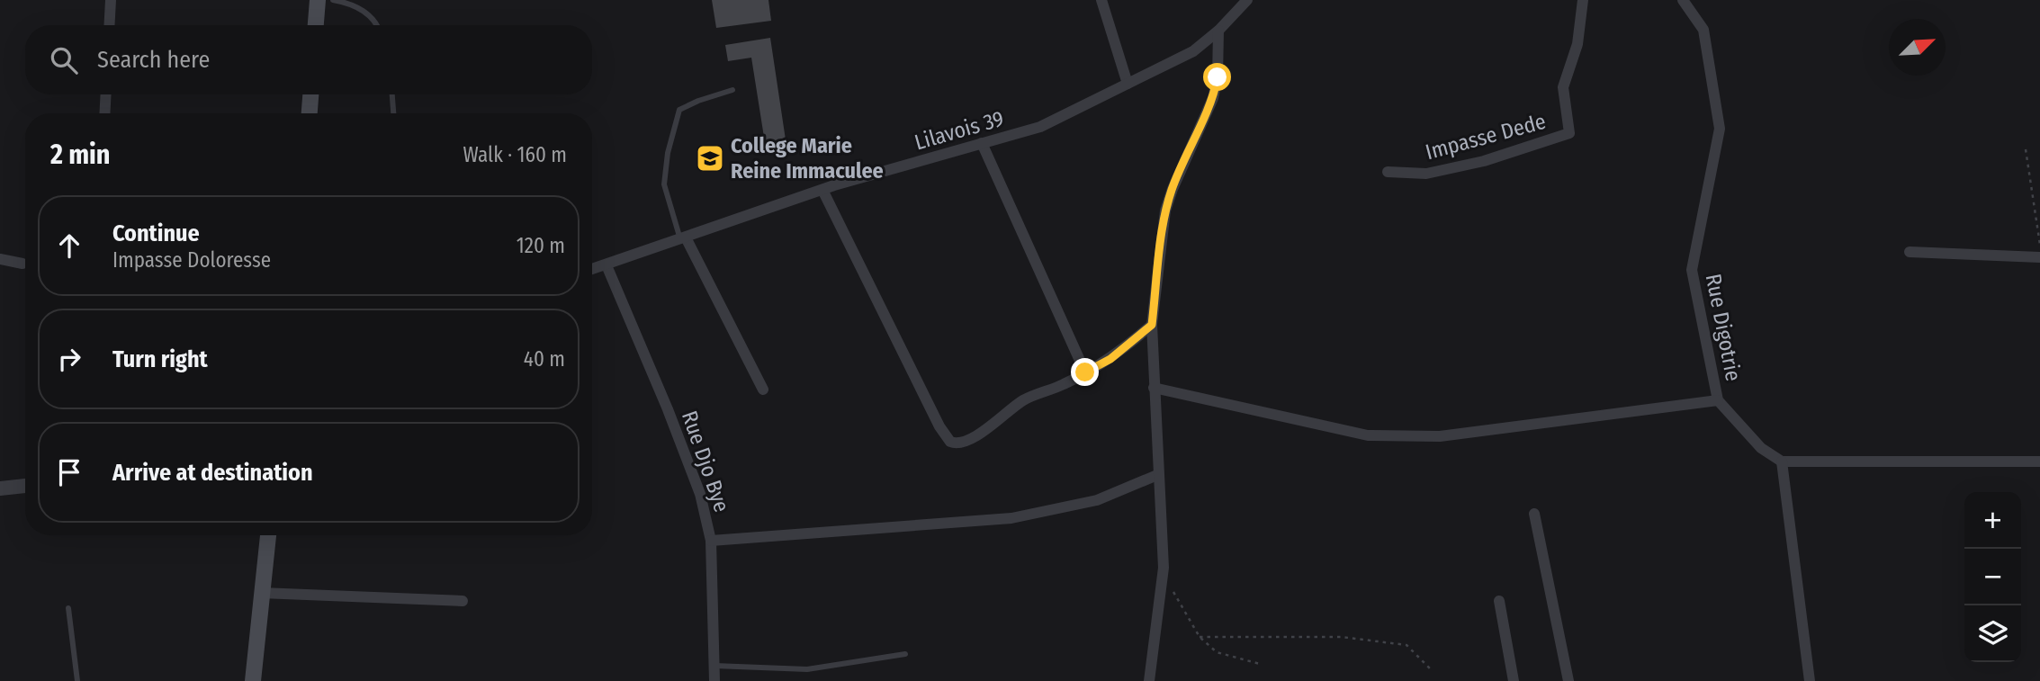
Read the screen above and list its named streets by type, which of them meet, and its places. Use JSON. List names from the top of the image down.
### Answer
{
  "streets": {
    "street": [
      "Lilavois 39",
      "Impasse Dede",
      "Rue Digotrie",
      "Rue Djo Bye"
    ]
  },
  "crossings": [
    ["Lilavois 39", "Rue Djo Bye"]
  ],
  "places": {
    "school or university": ["College Marie Reine Immaculee"]
  },
  "north": "top right",
  "page": {
    "search": "Search here",
    "heading": ["2 min", "Walk · 160 m"],
    "list": [
      ["Continue", "Impasse Doloresse", "120 m"],
      ["Turn right", "40 m"],
      "Arrive at destination"
    ],
    "map_buttons": ["+", "−"]
  }
}
